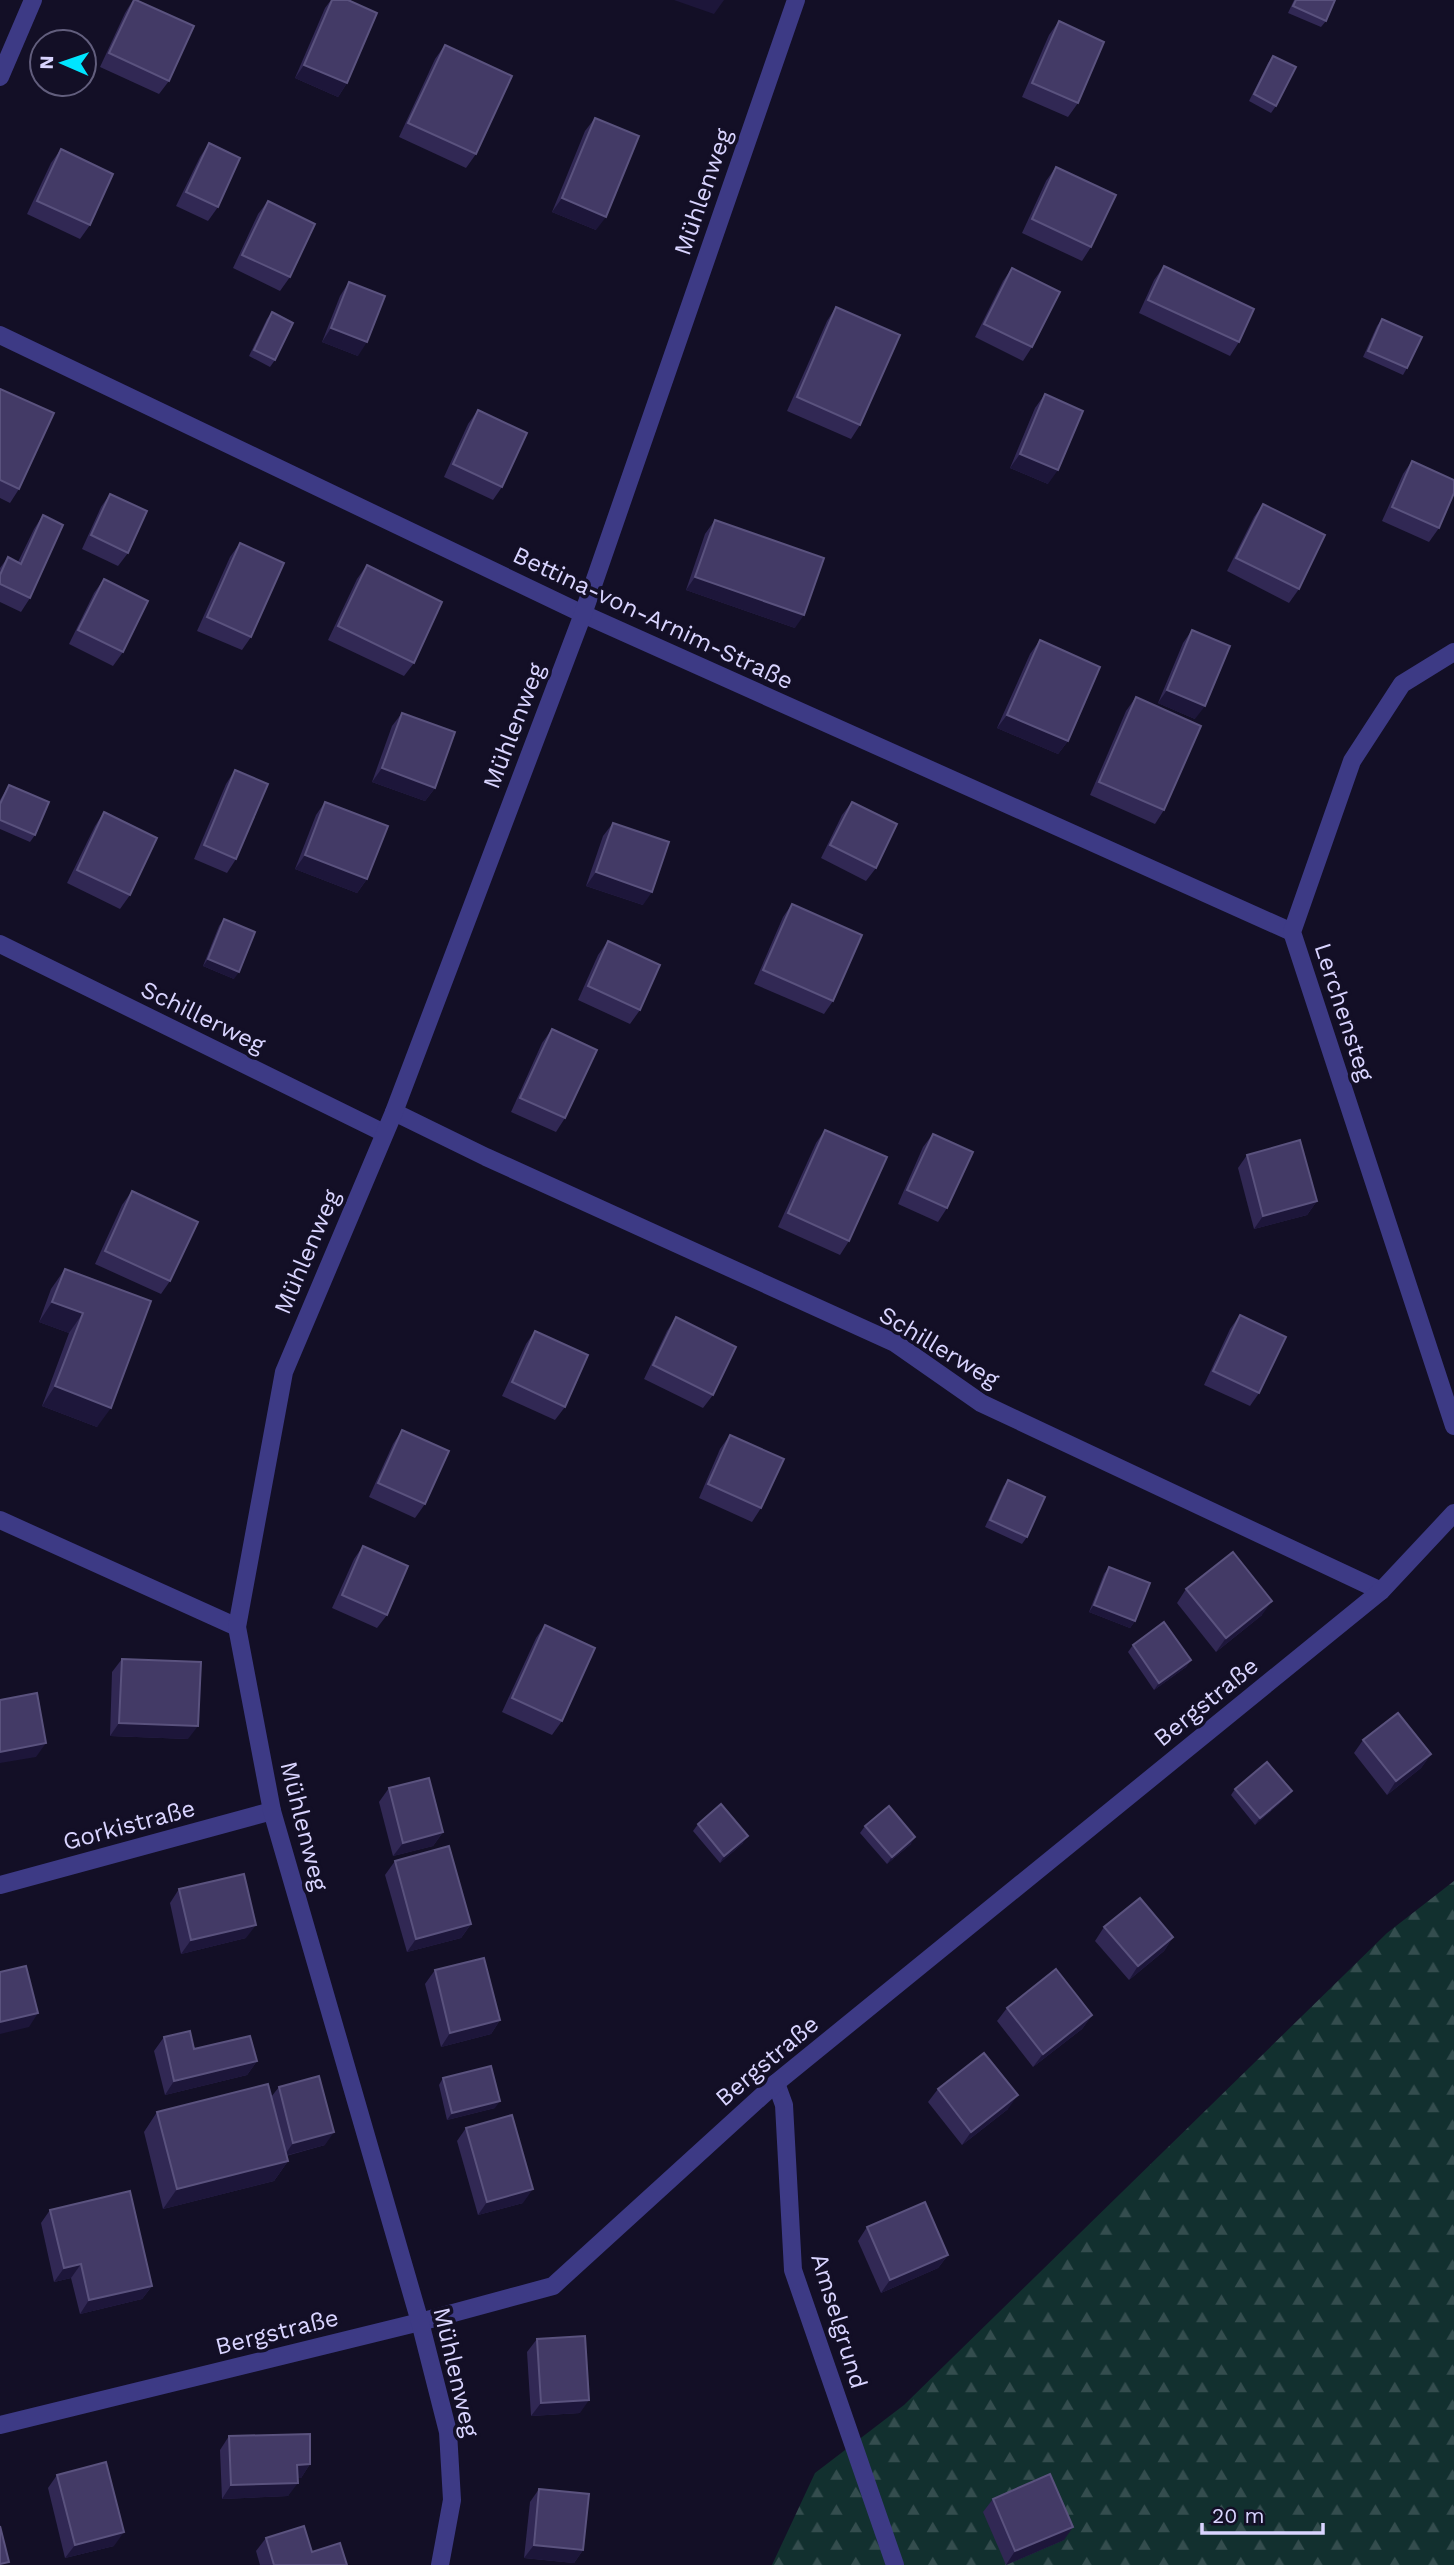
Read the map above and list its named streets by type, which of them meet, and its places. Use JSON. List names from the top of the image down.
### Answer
{
  "streets": {
    "street": [
      "Mühlenweg",
      "Bettina-von-Arnim-Straße",
      "Lerchensteg",
      "Schillerweg",
      "Bergstraße",
      "Gorkistraße",
      "Amselgrund"
    ]
  },
  "crossings": [
    ["Mühlenweg", "Bettina-von-Arnim-Straße"],
    ["Mühlenweg", "Schillerweg"],
    ["Mühlenweg", "Bergstraße"],
    ["Mühlenweg", "Gorkistraße"],
    ["Bettina-von-Arnim-Straße", "Lerchensteg"],
    ["Schillerweg", "Bergstraße"],
    ["Bergstraße", "Amselgrund"]
  ],
  "scale_bar": "20 m",
  "north": "left"
}
